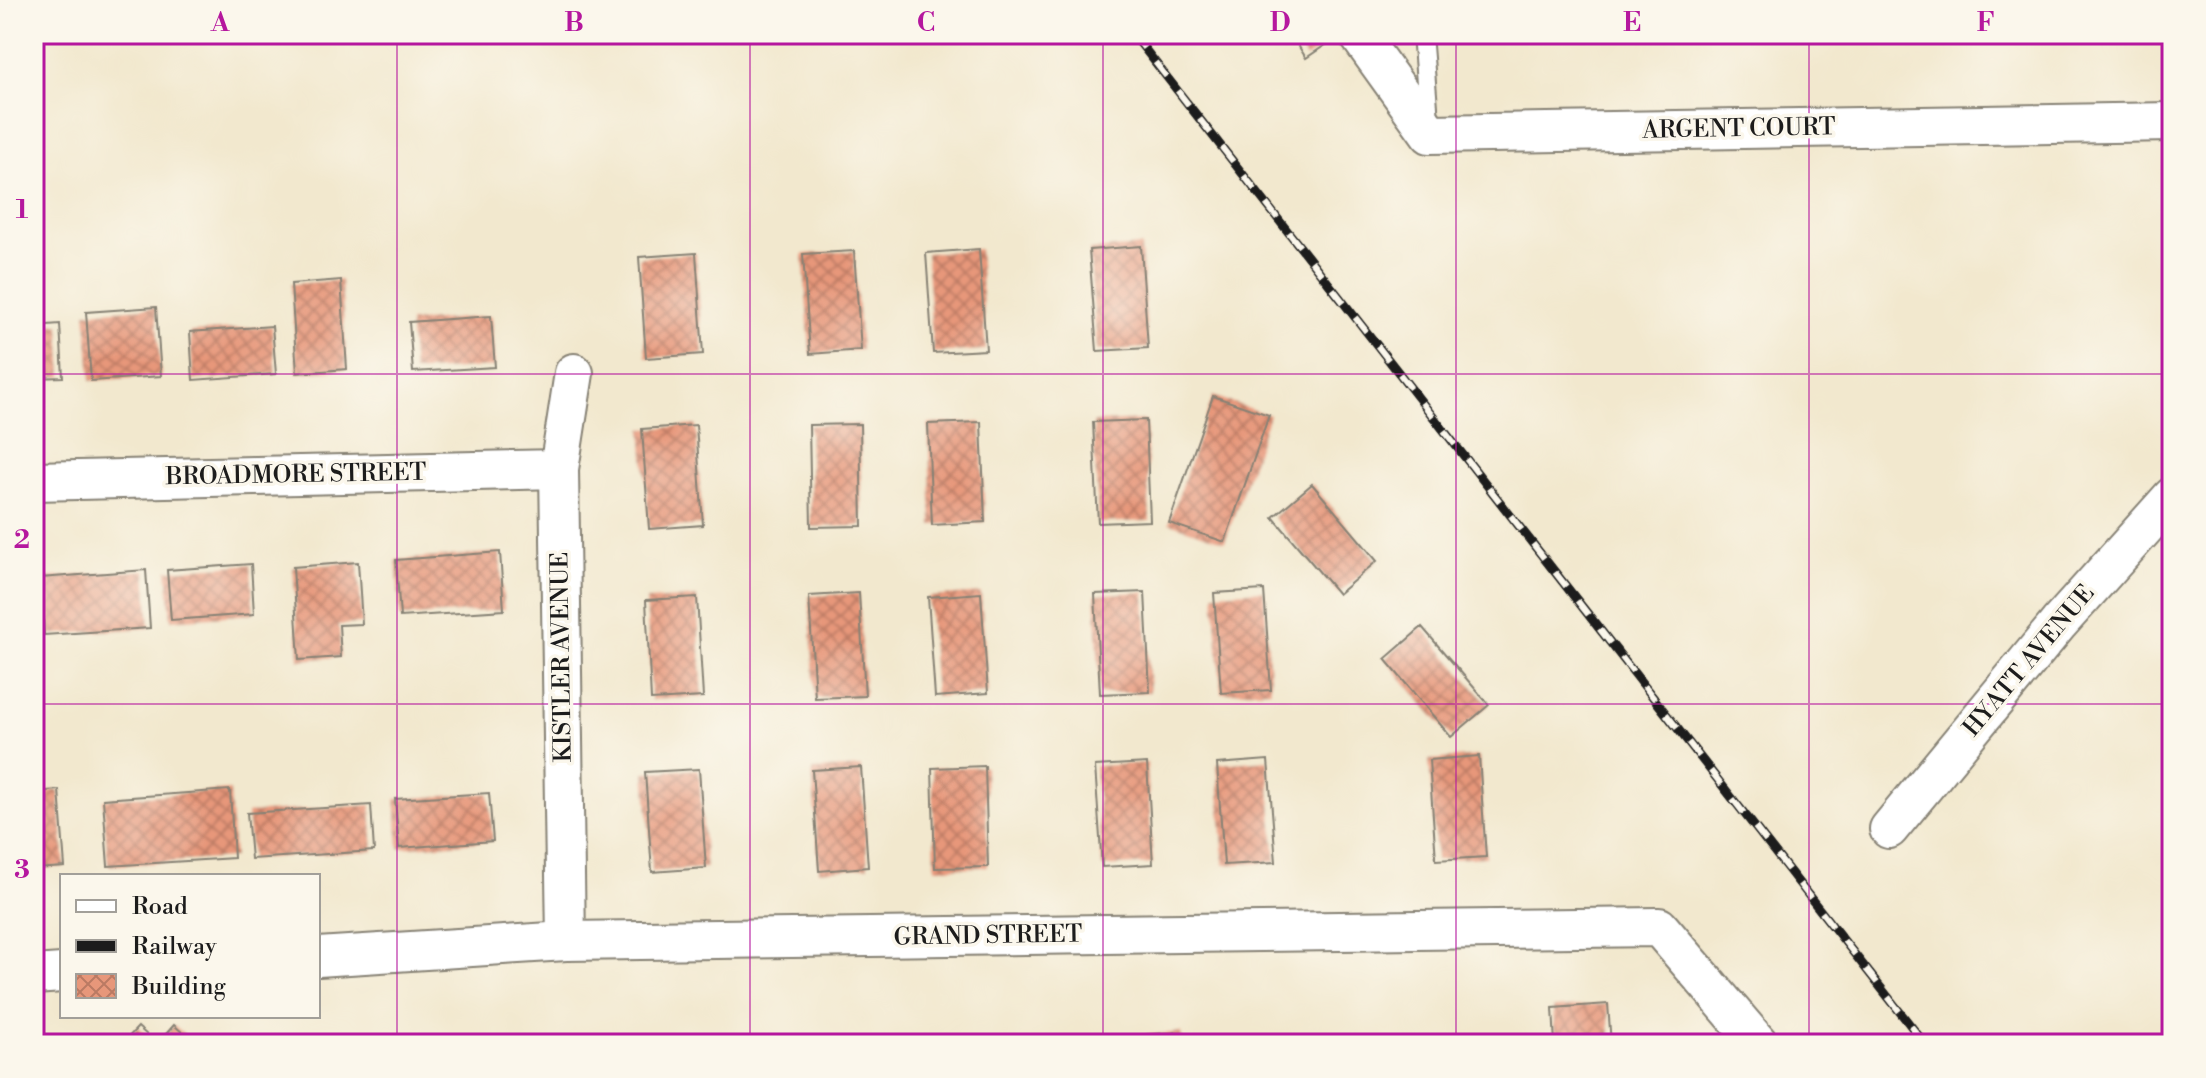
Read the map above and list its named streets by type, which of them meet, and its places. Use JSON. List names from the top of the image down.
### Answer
{
  "streets": {
    "street": [
      "ARGENT COURT",
      "BROADMORE STREET",
      "KISTLER AVENUE",
      "HYATT AVENUE",
      "GRAND STREET"
    ]
  },
  "crossings": [
    ["BROADMORE STREET", "KISTLER AVENUE"],
    ["KISTLER AVENUE", "GRAND STREET"]
  ],
  "legend": ["Road", "Railway", "Building"],
  "grid": {
    "columns": [
      "A",
      "B",
      "C",
      "D",
      "E",
      "F"
    ],
    "rows": ["1", "2", "3"]
  }
}
